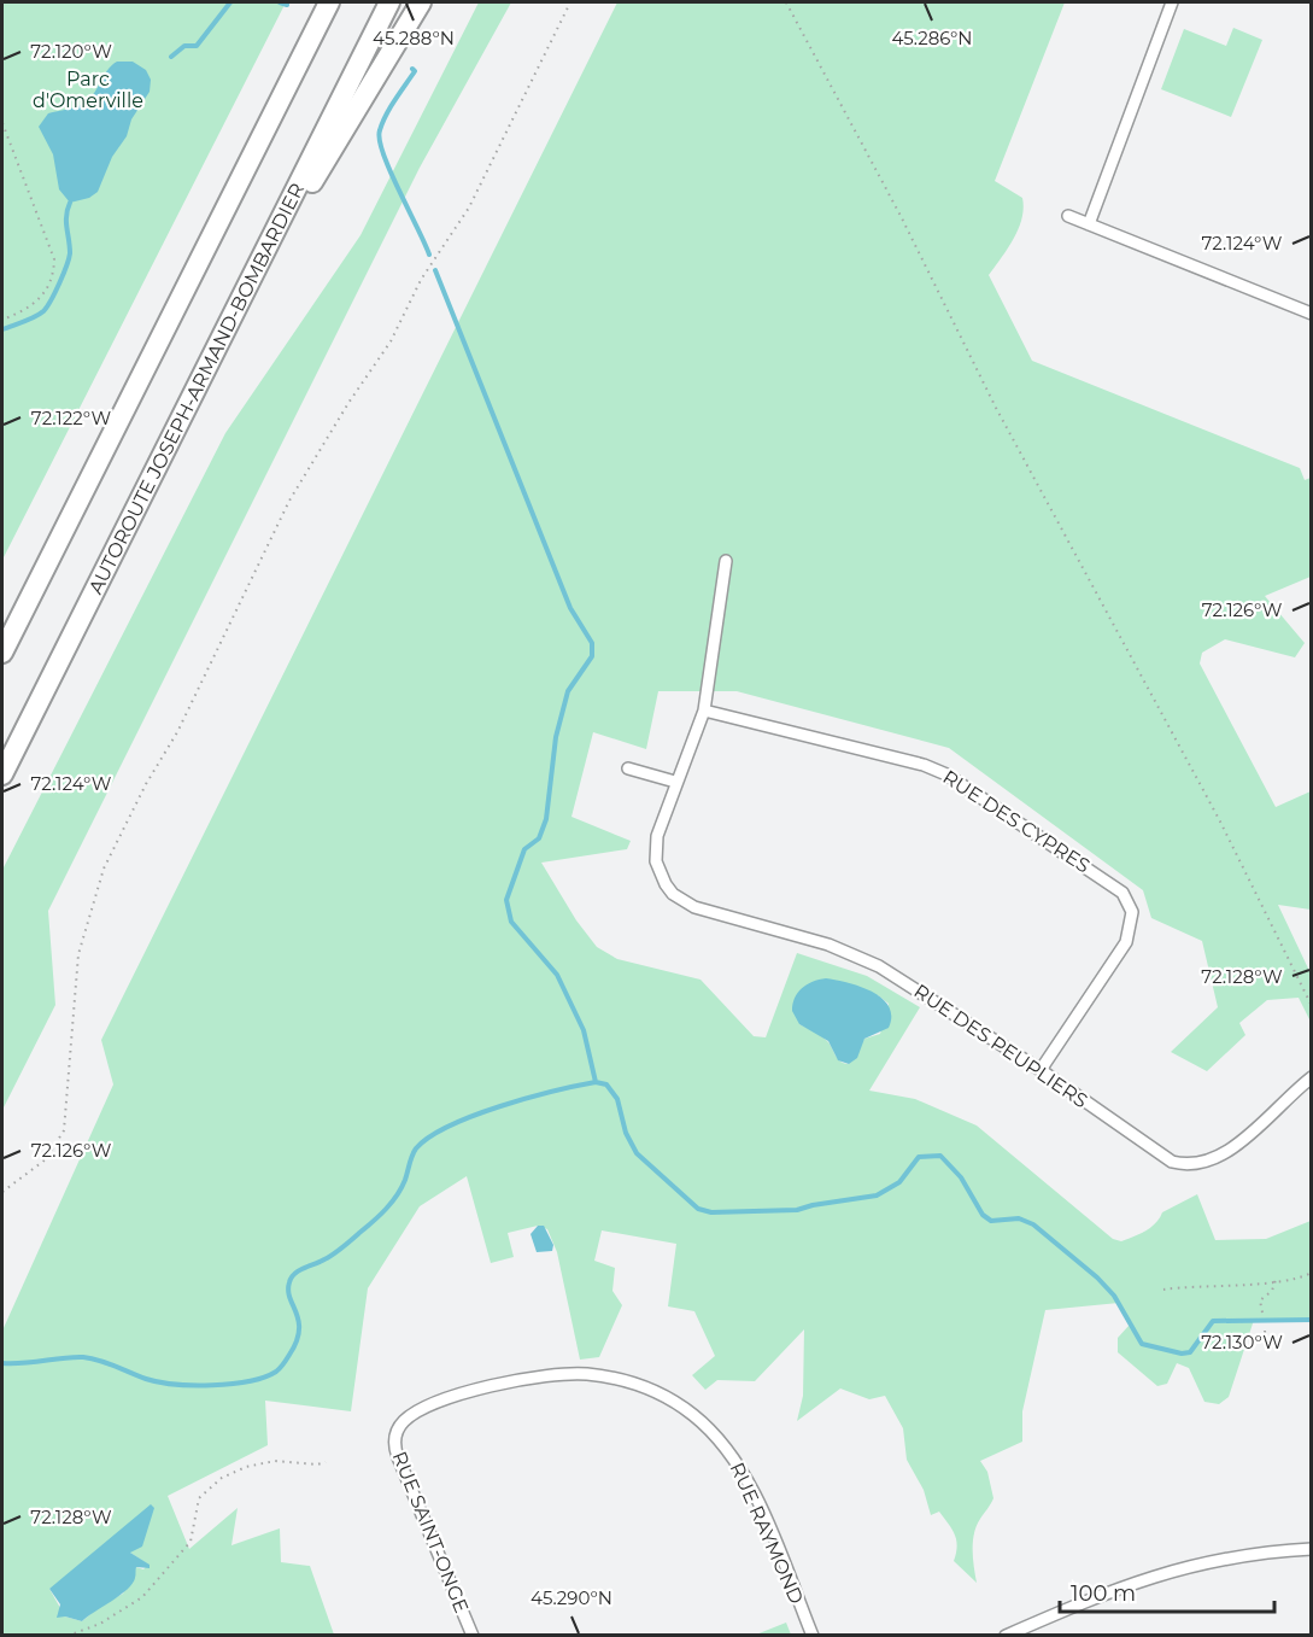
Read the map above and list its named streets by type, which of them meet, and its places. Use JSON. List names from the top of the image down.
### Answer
{
  "streets": {
    "highway": ["AUTOROUTE JOSEPH-ARMAND-BOMBARDIER"],
    "street": [
      "RUE DES CYPRES",
      "RUE DES PEUPLIERS",
      "RUE SAINT-ONGE",
      "RUE RAYMOND"
    ]
  },
  "crossings": [
    ["RUE DES CYPRES", "RUE DES PEUPLIERS"],
    ["RUE SAINT-ONGE", "RUE RAYMOND"]
  ],
  "parks": ["Parc d'Omerville"],
  "scale_bar": "100 m",
  "coordinates": [
    "45.288°N",
    "45.286°N",
    "72.120°W",
    "72.124°W",
    "72.122°W",
    "72.126°W",
    "72.128°W",
    "72.130°W",
    "45.290°N"
  ]
}
